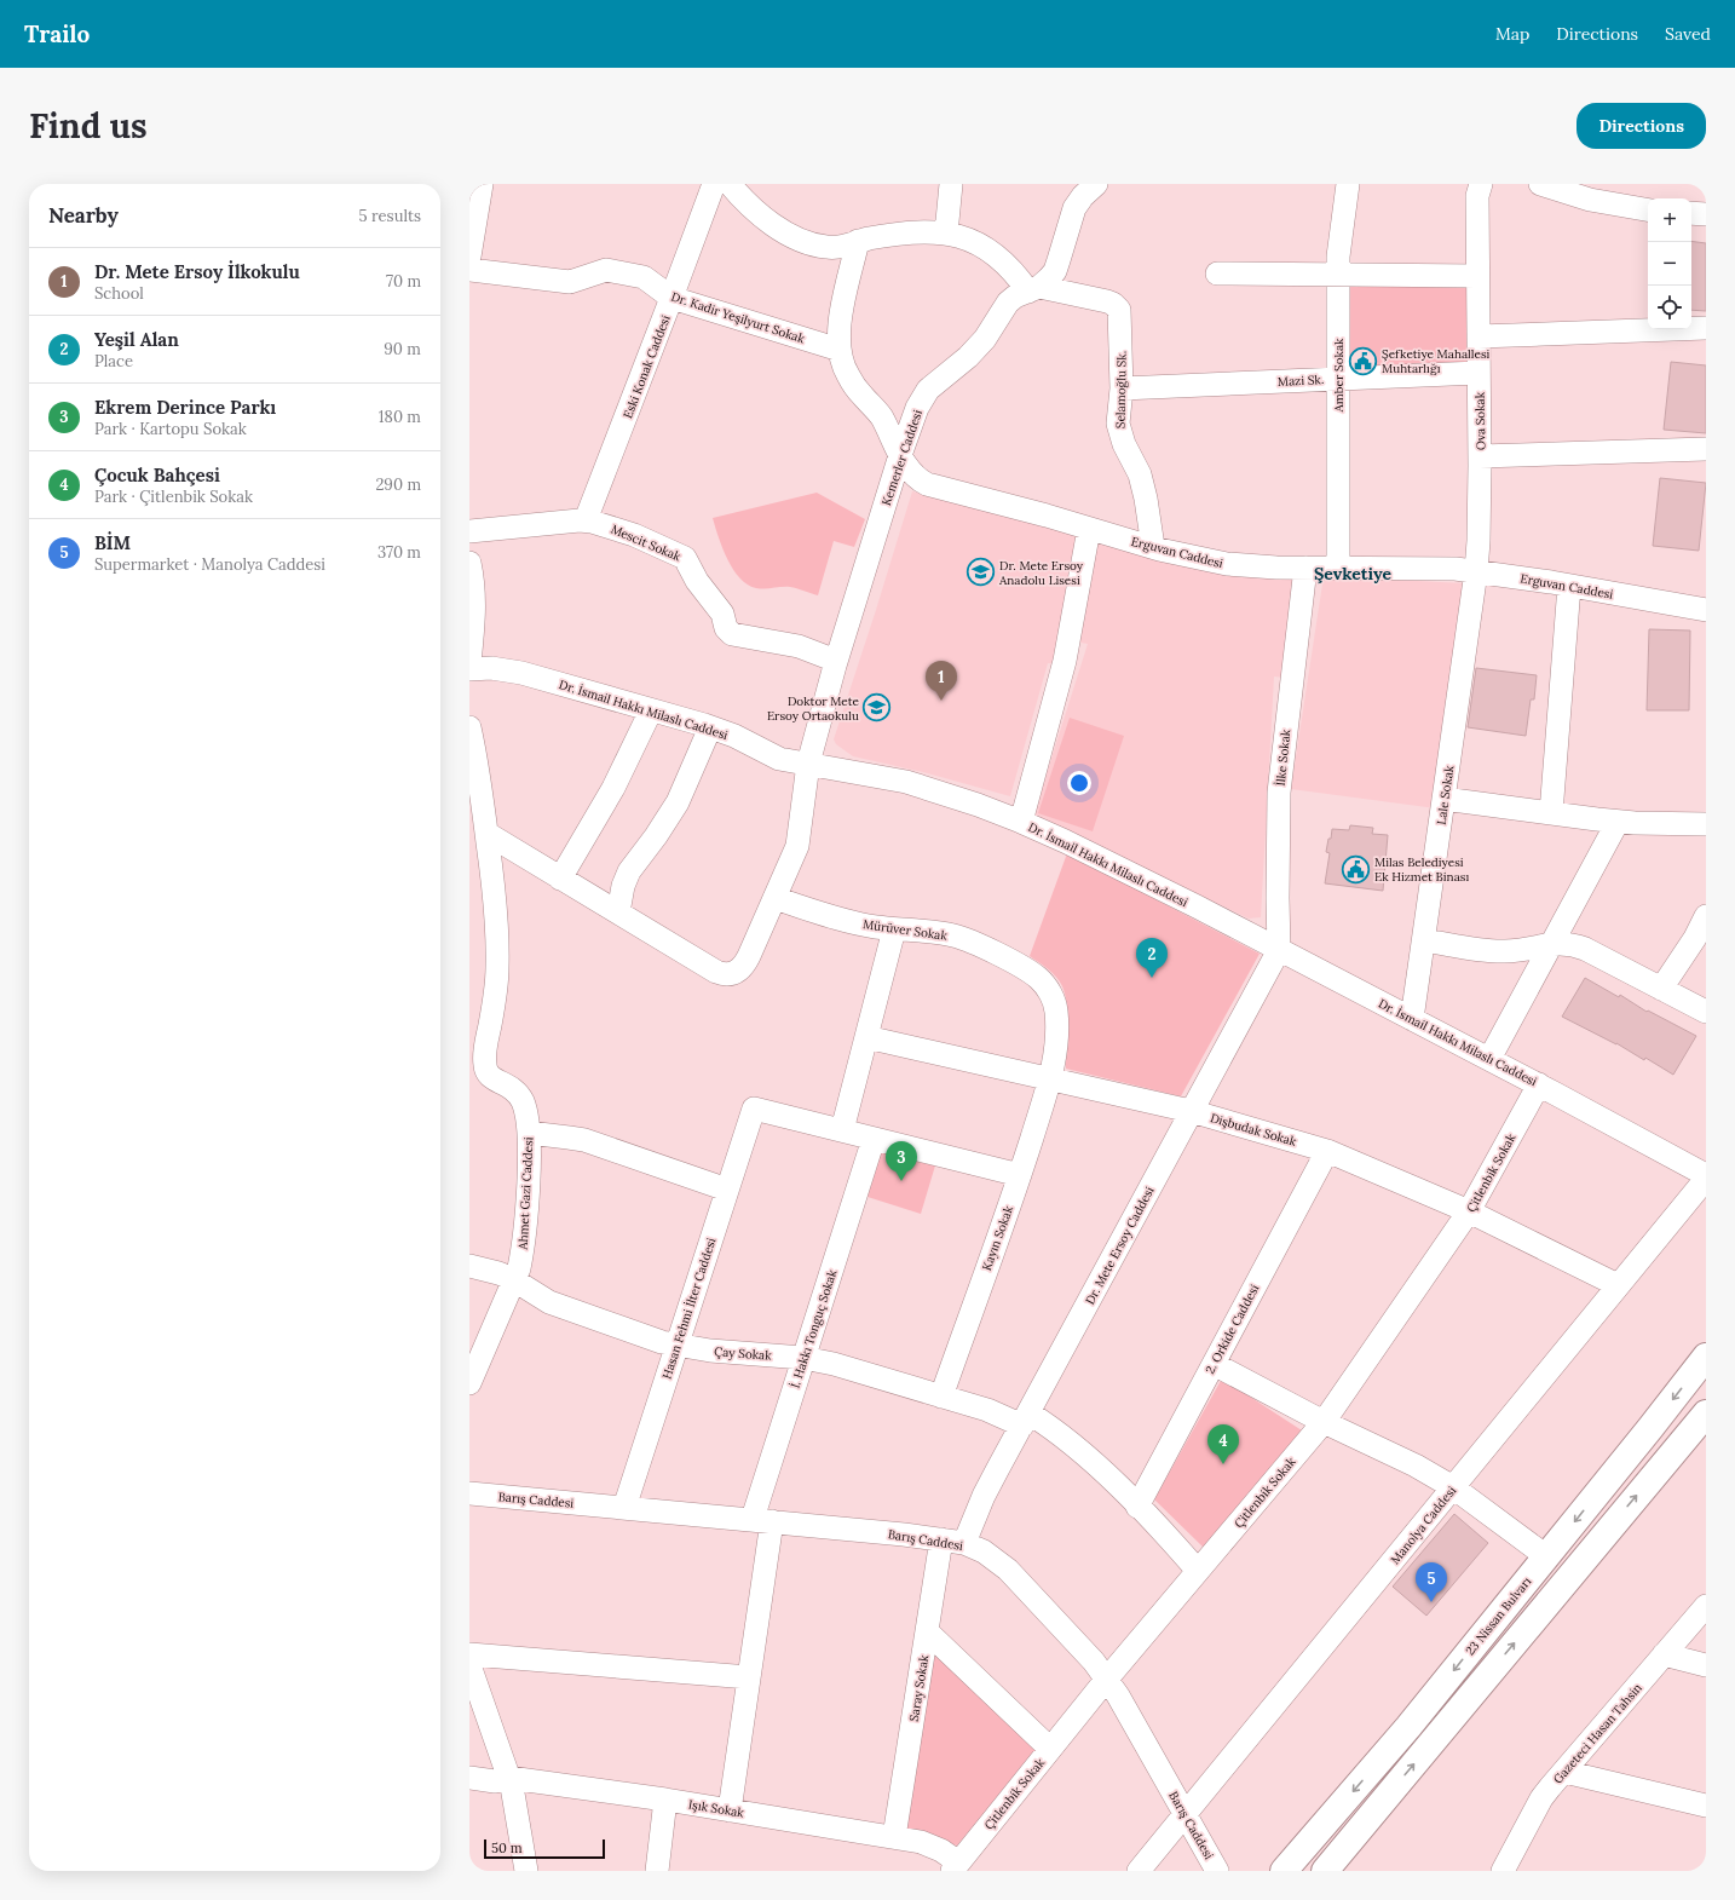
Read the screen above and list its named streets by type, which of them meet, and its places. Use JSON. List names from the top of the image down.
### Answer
{
  "streets": {
    "highway": ["23 Nissan Bulvarı"],
    "street": [
      "Dr. Kadir Yeşilyurt Sokak",
      "Eski Konak Caddesi",
      "Amber Sokak",
      "Mazi Sk.",
      "Selamoğlu Sk.",
      "Ova Sokak",
      "Kemerler Caddesi",
      "Mescit Sokak",
      "Erguvan Caddesi",
      "Dr. İsmail Hakkı Milaslı Caddesi",
      "İlke Sokak",
      "Lale Sokak",
      "Mürüver Sokak",
      "Dişbudak Sokak",
      "Çitlenbik Sokak",
      "Ahmet Gazi Caddesi",
      "Kayın Sokak",
      "Dr. Mete Ersoy Caddesi",
      "Hasan Fehmi İlter Caddesi",
      "İ. Hakkı Tonguç Sokak",
      "2. Orkide Caddesi",
      "Çay Sokak",
      "Barış Caddesi",
      "Manolya Caddesi",
      "Saray Sokak",
      "Gazeteci Hasan Tahsin",
      "Işık Sokak"
    ]
  },
  "crossings": [
    ["Dr. Kadir Yeşilyurt Sokak", "Eski Konak Caddesi"],
    ["Dr. Kadir Yeşilyurt Sokak", "Erguvan Caddesi"],
    ["Eski Konak Caddesi", "Mescit Sokak"],
    ["Amber Sokak", "Mazi Sk."],
    ["Amber Sokak", "Erguvan Caddesi"],
    ["Mazi Sk.", "Selamoğlu Sk."],
    ["Mazi Sk.", "Ova Sokak"],
    ["Selamoğlu Sk.", "Kemerler Caddesi"],
    ["Selamoğlu Sk.", "Erguvan Caddesi"],
    ["Ova Sokak", "Erguvan Caddesi"],
    ["Ova Sokak", "Lale Sokak"],
    ["Kemerler Caddesi", "Mescit Sokak"],
    ["Kemerler Caddesi", "Erguvan Caddesi"],
    ["Kemerler Caddesi", "Dr. İsmail Hakkı Milaslı Caddesi"],
    ["Erguvan Caddesi", "İlke Sokak"],
    ["Erguvan Caddesi", "Lale Sokak"],
    ["Dr. İsmail Hakkı Milaslı Caddesi", "İlke Sokak"],
    ["Dr. İsmail Hakkı Milaslı Caddesi", "Lale Sokak"],
    ["Dr. İsmail Hakkı Milaslı Caddesi", "Çitlenbik Sokak"],
    ["Dr. İsmail Hakkı Milaslı Caddesi", "Dr. Mete Ersoy Caddesi"],
    ["İlke Sokak", "Dr. Mete Ersoy Caddesi"],
    ["Mürüver Sokak", "Dişbudak Sokak"],
    ["Mürüver Sokak", "Kayın Sokak"],
    ["Dişbudak Sokak", "Çitlenbik Sokak"],
    ["Dişbudak Sokak", "Kayın Sokak"],
    ["Dişbudak Sokak", "Dr. Mete Ersoy Caddesi"],
    ["Dişbudak Sokak", "2. Orkide Caddesi"],
    ["Dişbudak Sokak", "Manolya Caddesi"],
    ["Çitlenbik Sokak", "Çay Sokak"],
    ["Çitlenbik Sokak", "Barış Caddesi"],
    ["Çitlenbik Sokak", "Işık Sokak"],
    ["Ahmet Gazi Caddesi", "Çay Sokak"],
    ["Kayın Sokak", "Çay Sokak"],
    ["Dr. Mete Ersoy Caddesi", "Çay Sokak"],
    ["Dr. Mete Ersoy Caddesi", "Barış Caddesi"],
    ["Hasan Fehmi İlter Caddesi", "Çay Sokak"],
    ["Hasan Fehmi İlter Caddesi", "Barış Caddesi"],
    ["İ. Hakkı Tonguç Sokak", "Çay Sokak"],
    ["İ. Hakkı Tonguç Sokak", "Barış Caddesi"],
    ["İ. Hakkı Tonguç Sokak", "Işık Sokak"],
    ["2. Orkide Caddesi", "Çay Sokak"],
    ["Barış Caddesi", "Manolya Caddesi"],
    ["Barış Caddesi", "Saray Sokak"],
    ["Saray Sokak", "Işık Sokak"]
  ],
  "districts": ["Şevketiye"],
  "places": {
    "public building": ["Şefketiye Mahallesi Muhtarlığı", "Milas Belediyesi Ek Hizmet Binası"],
    "school or university": ["Dr. Mete Ersoy Anadolu Lisesi", "Doktor Mete Ersoy Ortaokulu"]
  },
  "scale_bar": "50 m",
  "page": {
    "header": "Trailo",
    "nav": ["Map", "Directions", "Saved"],
    "buttons": "Directions",
    "title": "Find us",
    "heading": ["Nearby", "5 results"],
    "map_buttons": ["+", "−"],
    "list": [
      {
        "mark": "1",
        "name": "Dr. Mete Ersoy İlkokulu",
        "note": "School",
        "value": "70 m"
      },
      {
        "mark": "2",
        "name": "Yeşil Alan",
        "note": "Place",
        "value": "90 m"
      },
      {
        "mark": "3",
        "name": "Ekrem Derince Parkı",
        "note": "Park · Kartopu Sokak",
        "value": "180 m"
      },
      {
        "mark": "4",
        "name": "Çocuk Bahçesi",
        "note": "Park · Çitlenbik Sokak",
        "value": "290 m"
      },
      {
        "mark": "5",
        "name": "BİM",
        "note": "Supermarket · Manolya Caddesi",
        "value": "370 m"
      }
    ],
    "pins": [
      "1",
      "2",
      "3",
      "4",
      "5"
    ],
    "scale": "50 m"
  }
}
